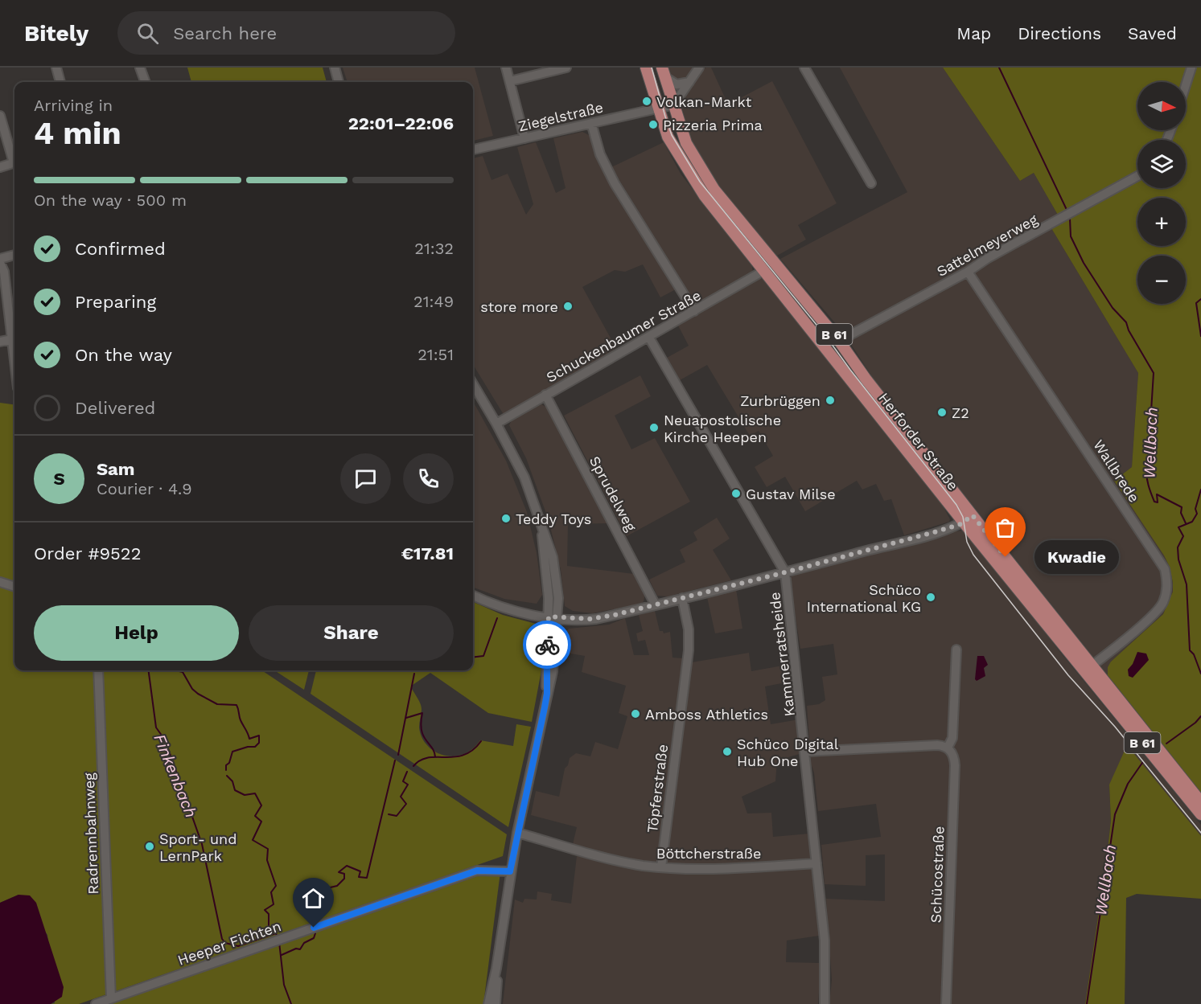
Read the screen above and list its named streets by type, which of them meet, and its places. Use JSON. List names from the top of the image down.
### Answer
{
  "streets": {
    "main road": ["B 61", "Herforder Straße"],
    "street": [
      "Ziegelstraße",
      "Sattelmeyerweg",
      "Schuckenbaumer Straße",
      "Wallbrede",
      "Sprudelweg",
      "Kammerratsheide",
      "Töpferstraße",
      "Radrennbahnweg",
      "Böttcherstraße",
      "Schücostraße",
      "Heeper Fichten"
    ]
  },
  "crossings": [
    ["Ziegelstraße", "Herforder Straße"],
    ["Sattelmeyerweg", "Herforder Straße"],
    ["Sattelmeyerweg", "Wallbrede"],
    ["Schuckenbaumer Straße", "Herforder Straße"],
    ["Schuckenbaumer Straße", "Sprudelweg"],
    ["Schuckenbaumer Straße", "Kammerratsheide"],
    ["Herforder Straße", "Wallbrede"],
    ["Kammerratsheide", "Böttcherstraße"],
    ["Töpferstraße", "Böttcherstraße"],
    ["Radrennbahnweg", "Heeper Fichten"]
  ],
  "water": ["Wellbach", "Finkenbach"],
  "places": [
    "Volkan-Markt",
    "Pizzeria Prima",
    "store more",
    "Zurbrüggen",
    "Z2",
    "Neuapostolische Kirche Heepen",
    "Gustav Milse",
    "Teddy Toys",
    "Kwadie",
    "Schüco International KG",
    "Amboss Athletics",
    "Schüco Digital Hub One",
    "Sport- und LernPark"
  ],
  "north": "right",
  "page": {
    "header": "Bitely",
    "search": "Search here",
    "nav": ["Map", "Directions", "Saved"],
    "map_buttons": ["+", "−"],
    "heading": ["4 min", "Arriving in", "22:01–22:06"],
    "panel": [
      "Sam",
      "Courier · 4.9",
      "Order #9522",
      "€17.81"
    ],
    "bar": "On the way · 500 m",
    "list": [
      ["Confirmed", "21:32"],
      ["Preparing", "21:49"],
      ["On the way", "21:51"],
      "Delivered"
    ],
    "round": "S",
    "bubble": "Kwadie",
    "buttons": ["Help", "Share"]
  }
}
